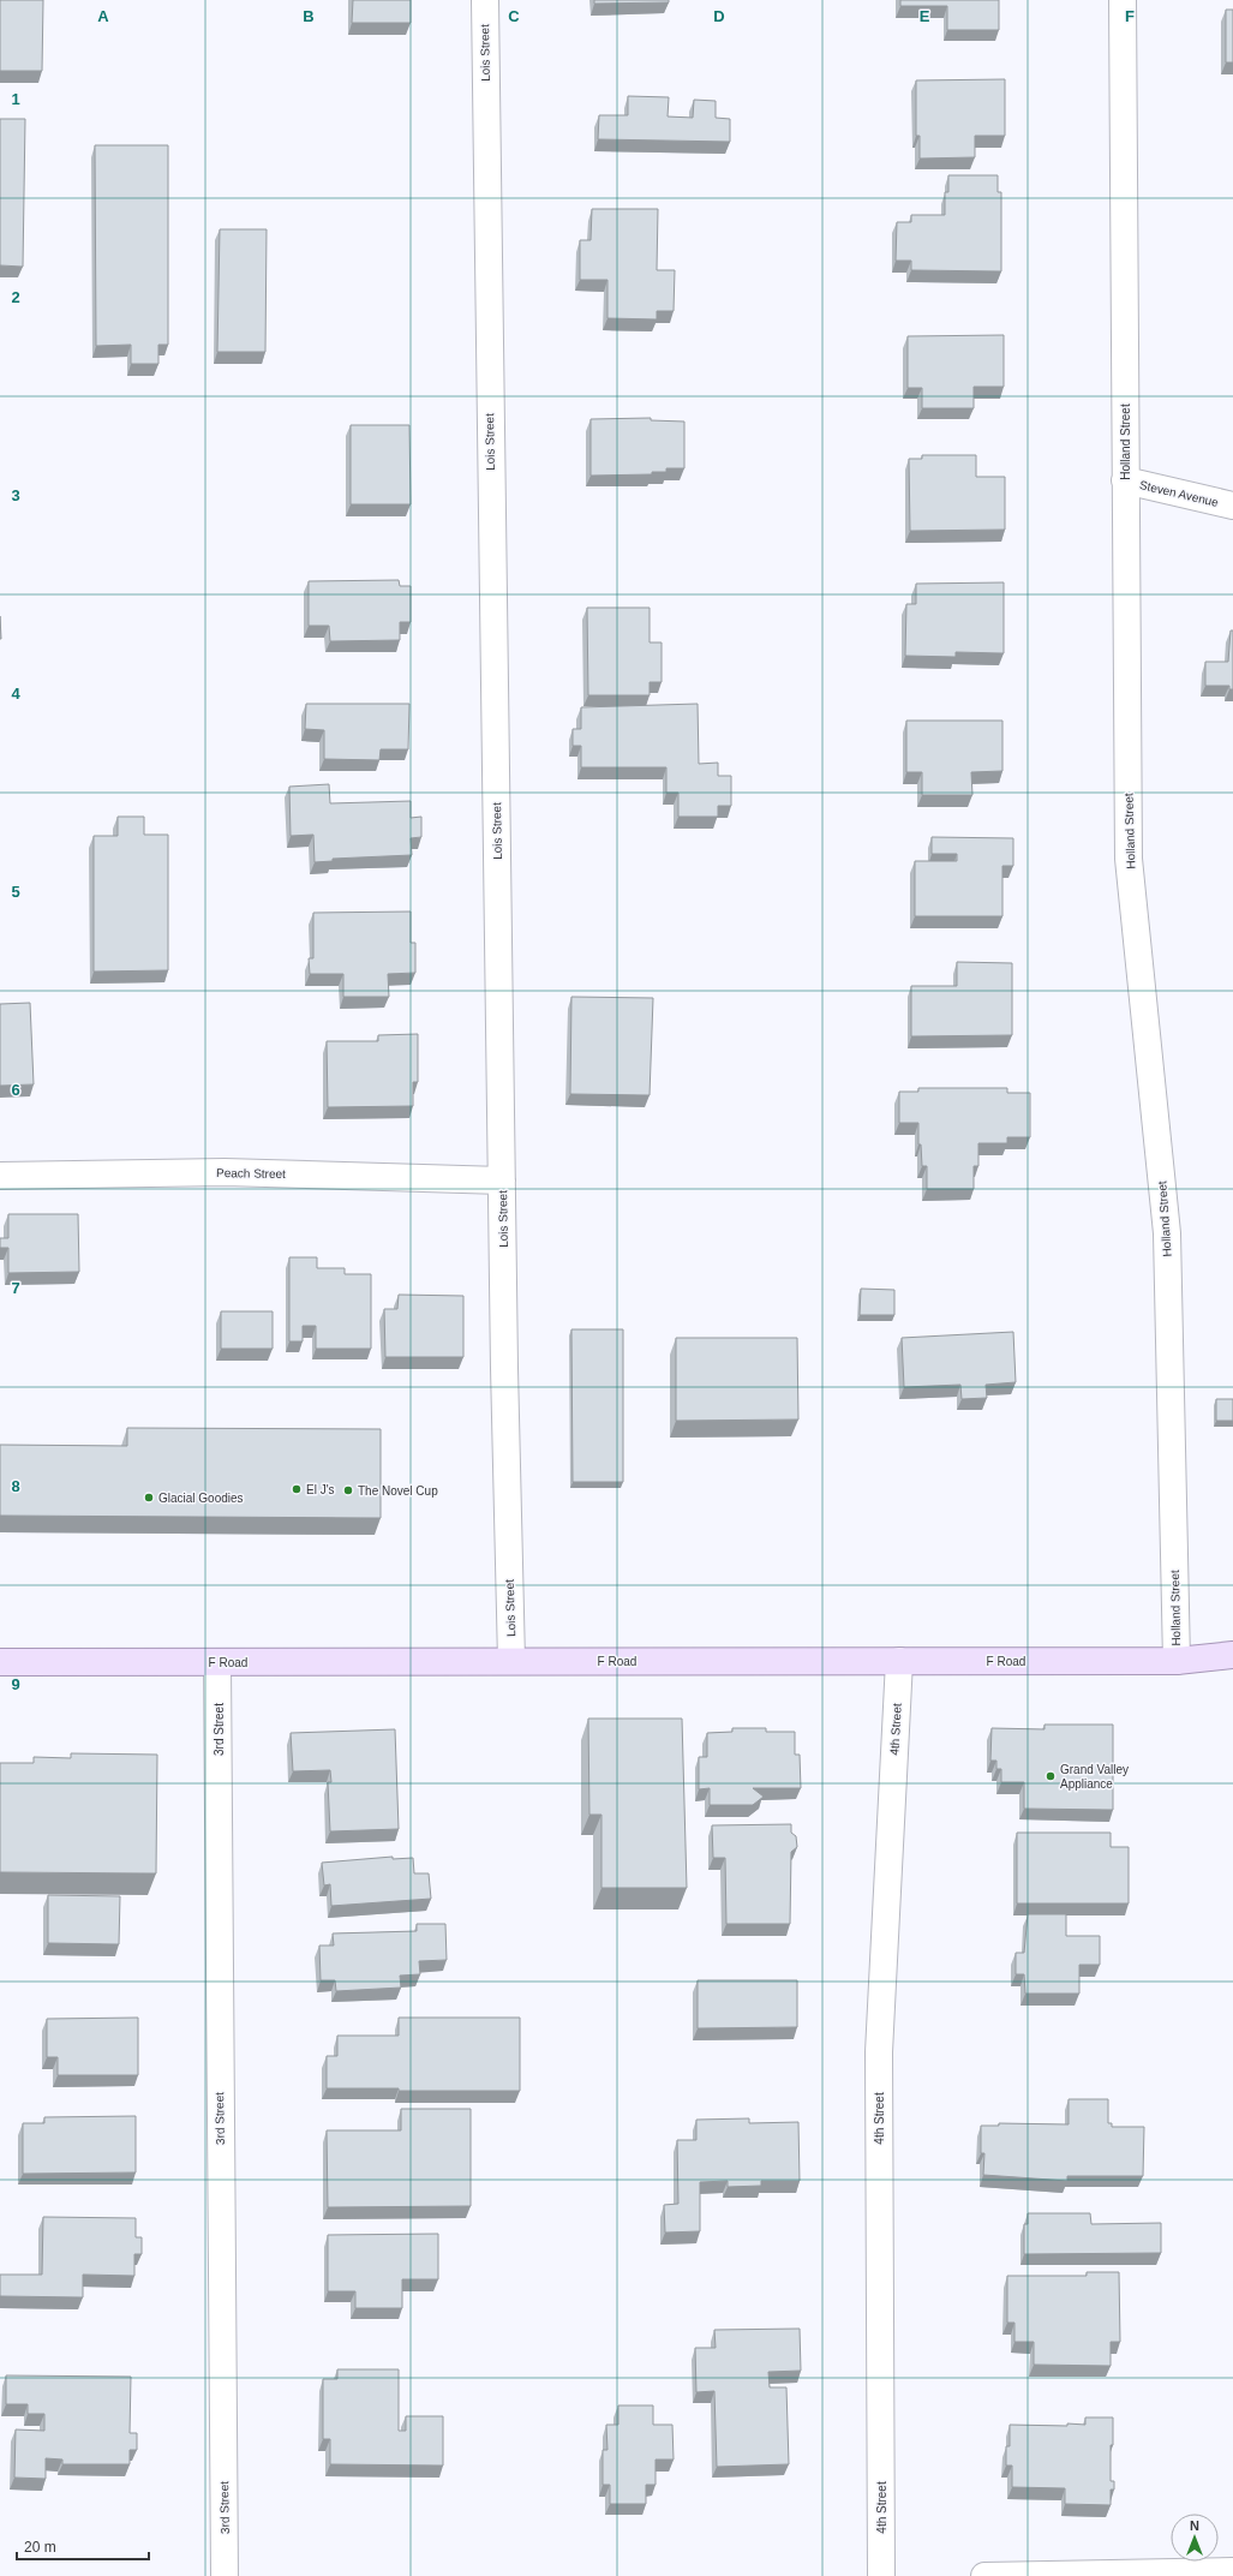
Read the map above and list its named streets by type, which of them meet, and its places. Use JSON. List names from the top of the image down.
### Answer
{
  "streets": {
    "main road": ["F Road"],
    "street": [
      "Lois Street",
      "Holland Street",
      "Steven Avenue",
      "Peach Street",
      "3rd Street",
      "4th Street"
    ]
  },
  "crossings": [
    ["Lois Street", "Peach Street"],
    ["Lois Street", "F Road"],
    ["Holland Street", "Steven Avenue"],
    ["Holland Street", "F Road"],
    ["F Road", "3rd Street"],
    ["F Road", "4th Street"]
  ],
  "places": [
    "El J's",
    "The Novel Cup",
    "Glacial Goodies",
    "Grand Valley Appliance"
  ],
  "scale_bar": "20 m",
  "north": "top",
  "grid": {
    "columns": [
      "A",
      "B",
      "C",
      "D",
      "E",
      "F"
    ],
    "rows": [
      "1",
      "2",
      "3",
      "4",
      "5",
      "6",
      "7",
      "8",
      "9"
    ]
  }
}
